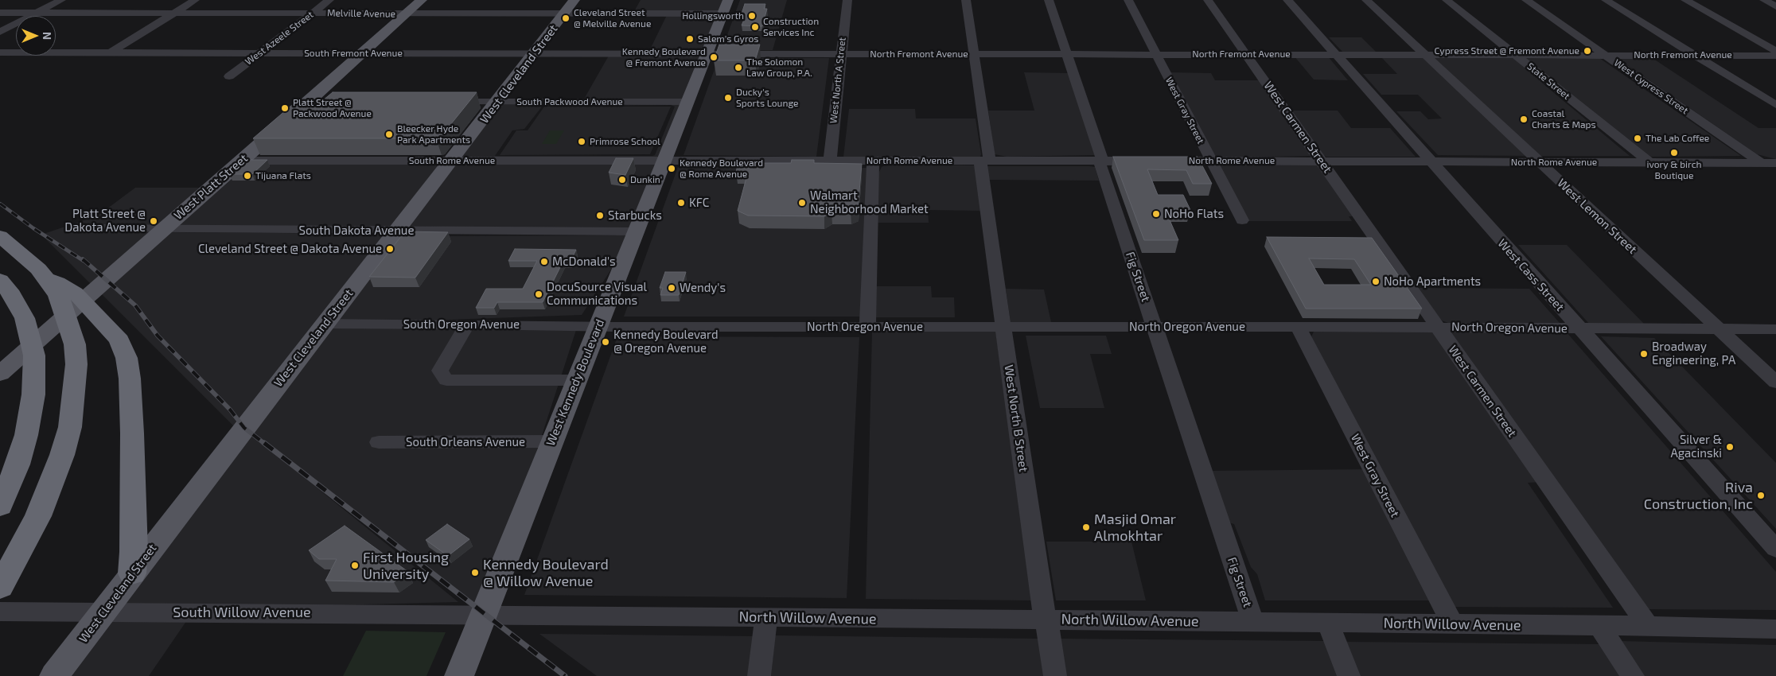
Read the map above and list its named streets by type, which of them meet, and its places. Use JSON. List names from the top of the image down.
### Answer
{
  "streets": {
    "main road": ["West Cleveland Street", "West Platt Street", "West Kennedy Boulevard"],
    "street": [
      "Melville Avenue",
      "West Azeele Street",
      "South Fremont Avenue",
      "North Fremont Avenue",
      "West North A Street",
      "State Street",
      "West Cypress Street",
      "South Packwood Avenue",
      "West Gray Street",
      "West Carmen Street",
      "South Rome Avenue",
      "North Rome Avenue",
      "West Lemon Street",
      "South Dakota Avenue",
      "West Cass Street",
      "Fig Street",
      "South Oregon Avenue",
      "North Oregon Avenue",
      "West North B Street",
      "South Orleans Avenue",
      "South Willow Avenue",
      "North Willow Avenue"
    ]
  },
  "crossings": [
    ["Melville Avenue", "West Azeele Street"],
    ["Melville Avenue", "West Cleveland Street"],
    ["Melville Avenue", "West Platt Street"],
    ["Melville Avenue", "West Kennedy Boulevard"],
    ["West Azeele Street", "South Fremont Avenue"],
    ["South Fremont Avenue", "North Fremont Avenue"],
    ["South Fremont Avenue", "West Cleveland Street"],
    ["South Fremont Avenue", "West Platt Street"],
    ["South Fremont Avenue", "West Kennedy Boulevard"],
    ["North Fremont Avenue", "West North A Street"],
    ["North Fremont Avenue", "State Street"],
    ["North Fremont Avenue", "West Cypress Street"],
    ["North Fremont Avenue", "West Gray Street"],
    ["North Fremont Avenue", "West Carmen Street"],
    ["North Fremont Avenue", "West Lemon Street"],
    ["North Fremont Avenue", "West Cass Street"],
    ["North Fremont Avenue", "Fig Street"],
    ["North Fremont Avenue", "West Kennedy Boulevard"],
    ["North Fremont Avenue", "West North B Street"],
    ["West Cleveland Street", "South Packwood Avenue"],
    ["West Cleveland Street", "South Rome Avenue"],
    ["West Cleveland Street", "South Dakota Avenue"],
    ["West Cleveland Street", "South Oregon Avenue"],
    ["West Cleveland Street", "South Willow Avenue"],
    ["West North A Street", "North Rome Avenue"],
    ["State Street", "North Rome Avenue"],
    ["West Cypress Street", "North Rome Avenue"],
    ["South Packwood Avenue", "West Kennedy Boulevard"],
    ["West Gray Street", "North Rome Avenue"],
    ["West Gray Street", "North Oregon Avenue"],
    ["West Gray Street", "North Willow Avenue"],
    ["West Carmen Street", "North Rome Avenue"],
    ["West Carmen Street", "North Oregon Avenue"],
    ["West Carmen Street", "North Willow Avenue"],
    ["South Rome Avenue", "North Rome Avenue"],
    ["South Rome Avenue", "West Platt Street"],
    ["South Rome Avenue", "West Kennedy Boulevard"],
    ["North Rome Avenue", "West Lemon Street"],
    ["North Rome Avenue", "West Cass Street"],
    ["North Rome Avenue", "Fig Street"],
    ["North Rome Avenue", "West Kennedy Boulevard"],
    ["North Rome Avenue", "West North B Street"],
    ["West Platt Street", "South Dakota Avenue"],
    ["West Lemon Street", "North Oregon Avenue"],
    ["South Dakota Avenue", "West Kennedy Boulevard"],
    ["West Cass Street", "North Oregon Avenue"],
    ["Fig Street", "North Oregon Avenue"],
    ["Fig Street", "North Willow Avenue"],
    ["South Oregon Avenue", "North Oregon Avenue"],
    ["South Oregon Avenue", "West Kennedy Boulevard"],
    ["North Oregon Avenue", "West Kennedy Boulevard"],
    ["North Oregon Avenue", "West North B Street"],
    ["West Kennedy Boulevard", "South Orleans Avenue"],
    ["West Kennedy Boulevard", "South Willow Avenue"],
    ["West Kennedy Boulevard", "North Willow Avenue"],
    ["West North B Street", "North Willow Avenue"],
    ["South Willow Avenue", "North Willow Avenue"]
  ],
  "places": [
    "Hollingsworth",
    "Cleveland Street @ Melville Avenue",
    "Construction Services Inc",
    "Salem's Gyros",
    "Cypress Street @ Fremont Avenue",
    "Kennedy Boulevard @ Fremont Avenue",
    "The Solomon Law Group, P.A.",
    "Ducky's Sports Lounge",
    "Platt Street @ Packwood Avenue",
    "Coastal Charts & Maps",
    "Bleecker Hyde Park Apartments",
    "The Lab Coffee",
    "Primrose School",
    "ivory & birch Boutique",
    "Kennedy Boulevard @ Rome Avenue",
    "Tijuana Flats",
    "Dunkin'",
    "KFC",
    "Walmart Neighborhood Market",
    "NoHo Flats",
    "Starbucks",
    "Platt Street @ Dakota Avenue",
    "Cleveland Street @ Dakota Avenue",
    "McDonald's",
    "NoHo Apartments",
    "Wendy's",
    "DocuSource Visual Communications",
    "Kennedy Boulevard @ Oregon Avenue",
    "Broadway Engineering, PA",
    "Silver & Agacinski",
    "Riva Construction, Inc",
    "Masjid Omar Almokhtar",
    "First Housing University",
    "Kennedy Boulevard @ Willow Avenue"
  ],
  "north": "right"
}
